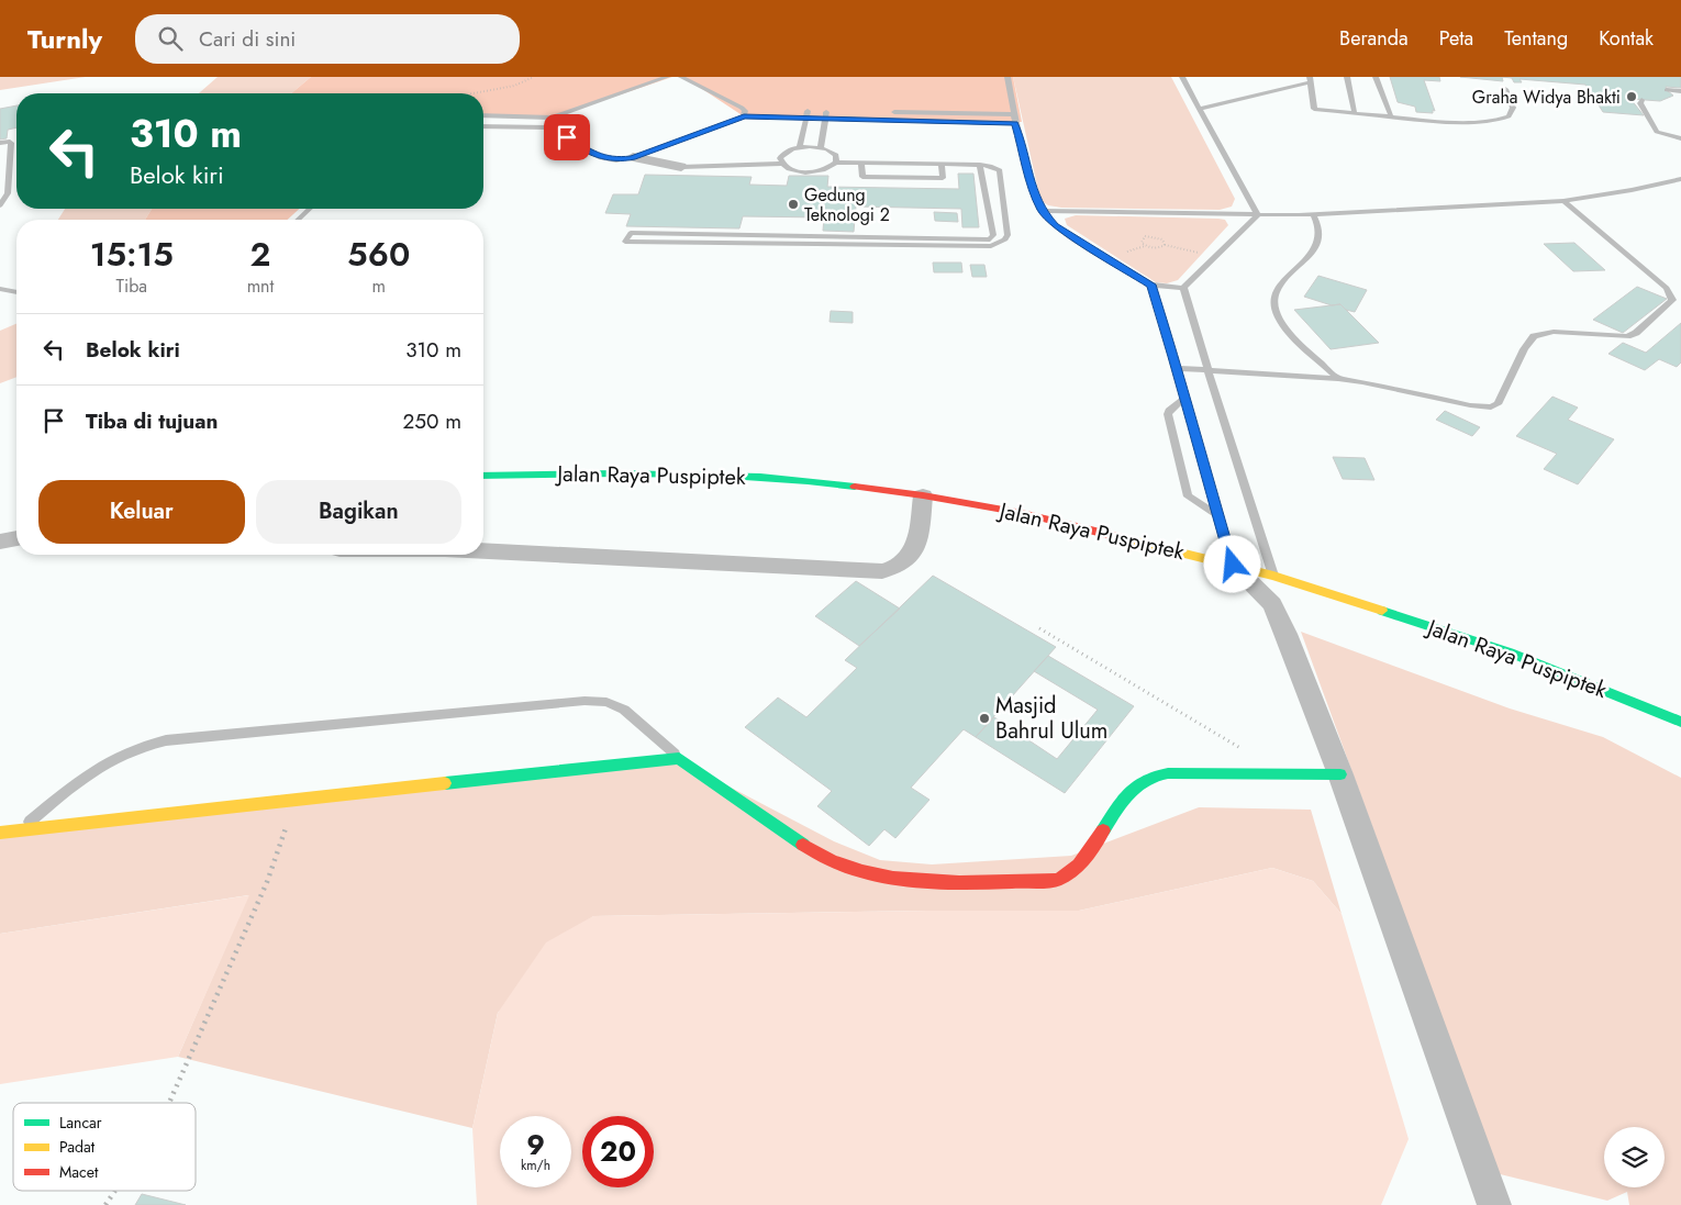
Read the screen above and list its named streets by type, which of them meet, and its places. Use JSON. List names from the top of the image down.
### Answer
{
  "streets": {
    "street": ["Jalan Raya Puspiptek"]
  },
  "places": ["Graha Widya Bhakti", "Gedung Teknologi 2", "Masjid Bahrul Ulum"],
  "legend": ["Lancar", "Padat", "Macet"],
  "page": {
    "header": "Turnly",
    "search": "Cari di sini",
    "nav": [
      "Beranda",
      "Peta",
      "Tentang",
      "Kontak"
    ],
    "turn": ["310 m", "Belok kiri"],
    "eta": [
      "15:15",
      "Tiba",
      "2",
      "mnt",
      "560",
      "m"
    ],
    "list": [
      {
        "name": "Belok kiri",
        "value": "310 m"
      },
      {
        "name": "Tiba di tujuan",
        "value": "250 m"
      }
    ],
    "buttons": ["Keluar", "Bagikan"],
    "speed": "9 km/h",
    "limit": "20"
  }
}
